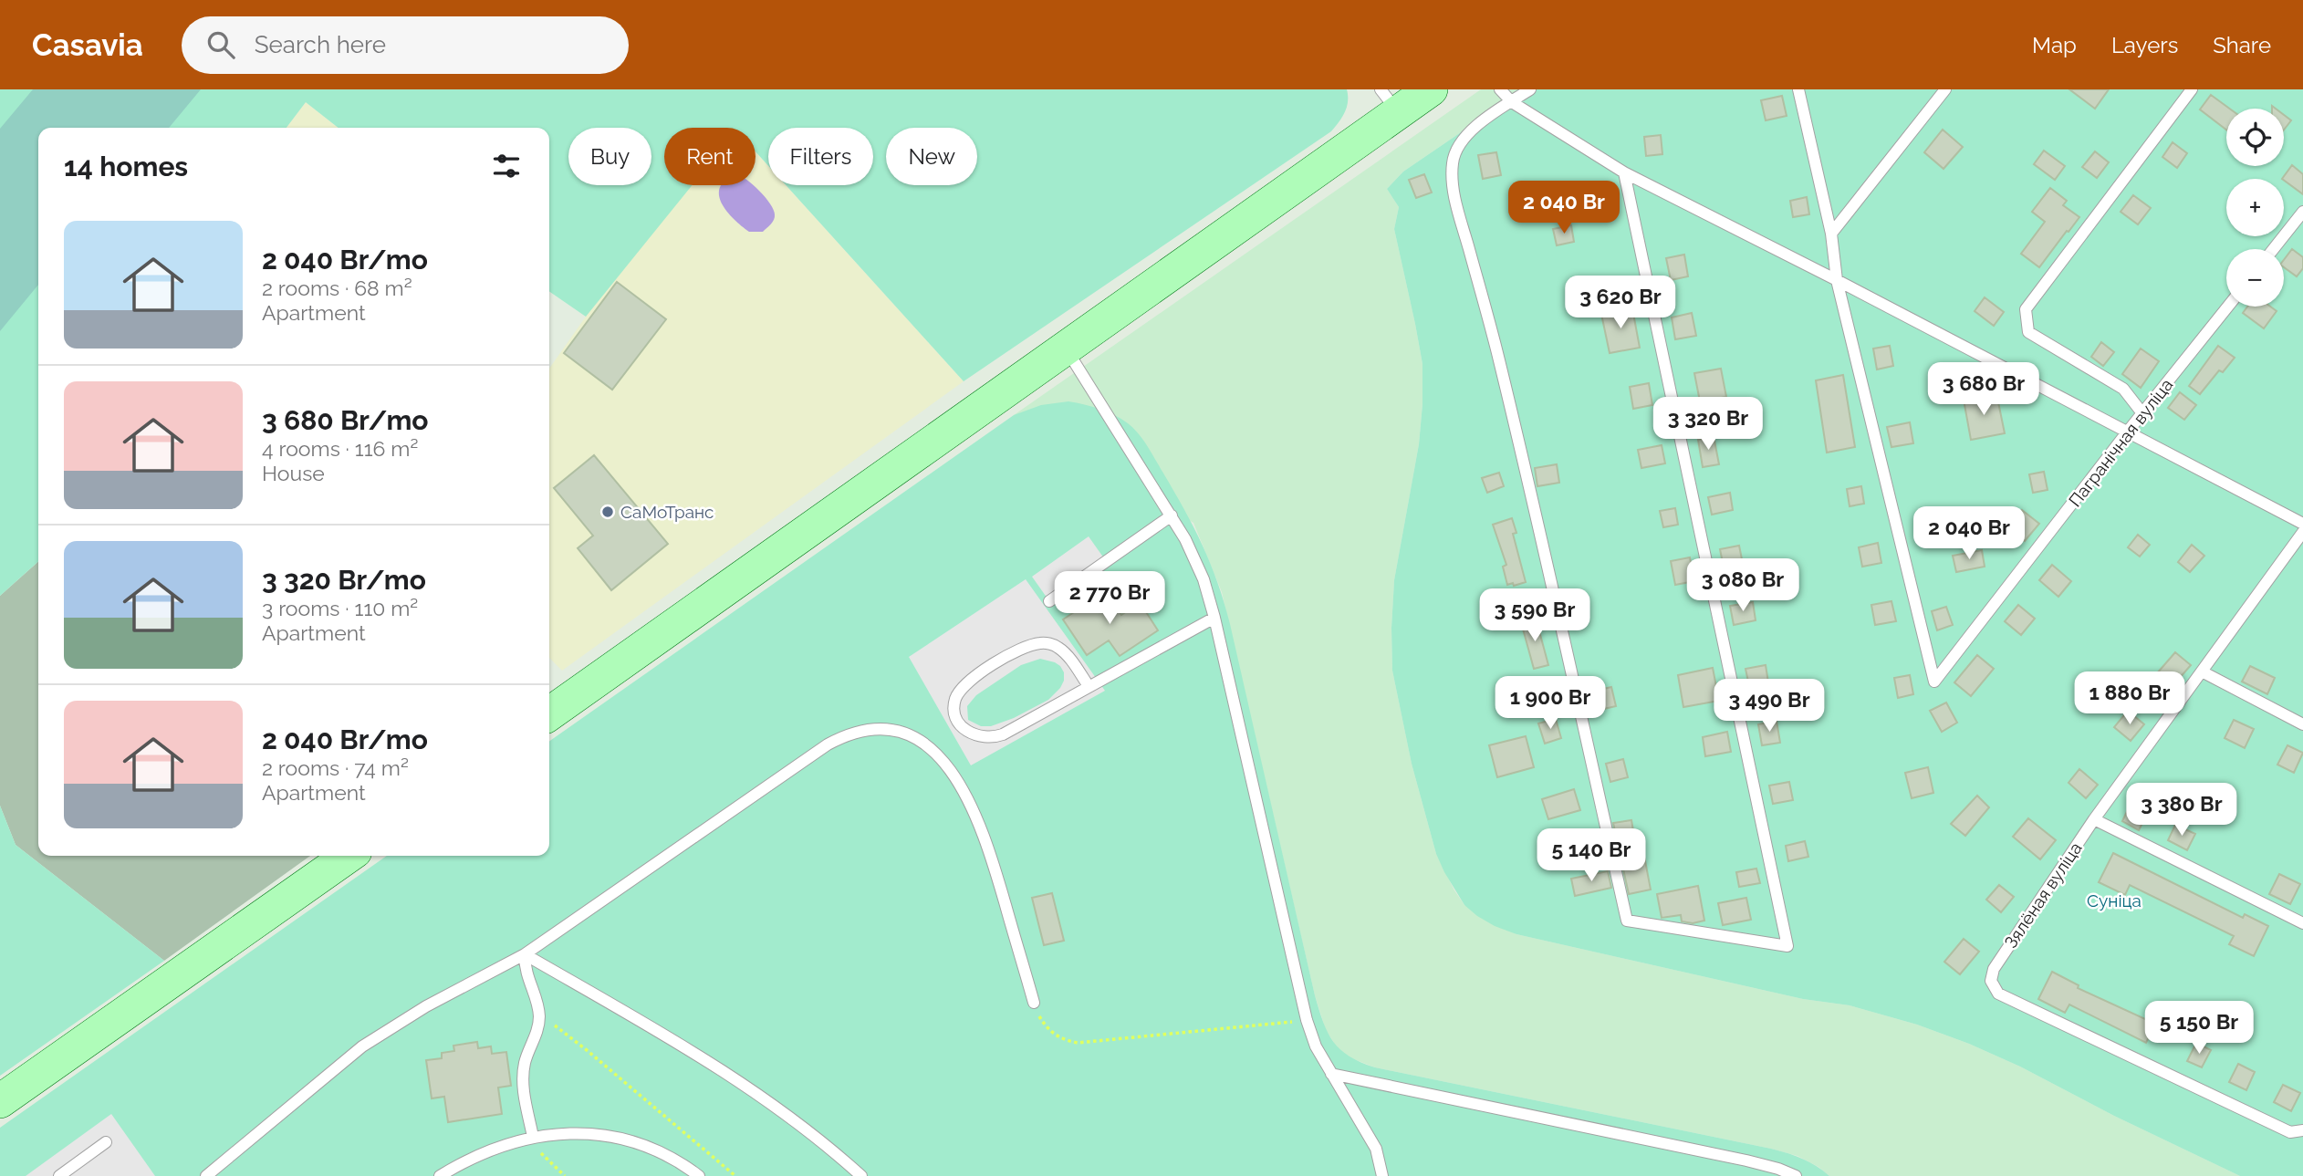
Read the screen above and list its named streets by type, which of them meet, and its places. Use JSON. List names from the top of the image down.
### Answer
{
  "streets": {
    "lane": ["Пагранічная вуліца", "Зялёная вуліца"]
  },
  "parks": ["Суніца"],
  "places": ["СаМоТранс"],
  "page": {
    "header": "Casavia",
    "search": "Search here",
    "nav": ["Map", "Layers", "Share"],
    "map_buttons": ["+", "−"],
    "chip": [
      "Buy",
      "Rent",
      "Filters",
      "New"
    ],
    "heading": "14 homes",
    "price": [
      "2 040 Br",
      "3 620 Br",
      "3 680 Br",
      "3 320 Br",
      "2 040 Br",
      "3 080 Br",
      "2 770 Br",
      "3 590 Br",
      "1 880 Br",
      "1 900 Br",
      "3 490 Br",
      "3 380 Br",
      "5 140 Br",
      "5 150 Br"
    ],
    "list": [
      {
        "name": "2 040 Br/mo",
        "note": "2 rooms · 68 m² · Apartment"
      },
      {
        "name": "3 680 Br/mo",
        "note": "4 rooms · 116 m² · House"
      },
      {
        "name": "3 320 Br/mo",
        "note": "3 rooms · 110 m² · Apartment"
      },
      {
        "name": "2 040 Br/mo",
        "note": "2 rooms · 74 m² · Apartment"
      }
    ]
  }
}
